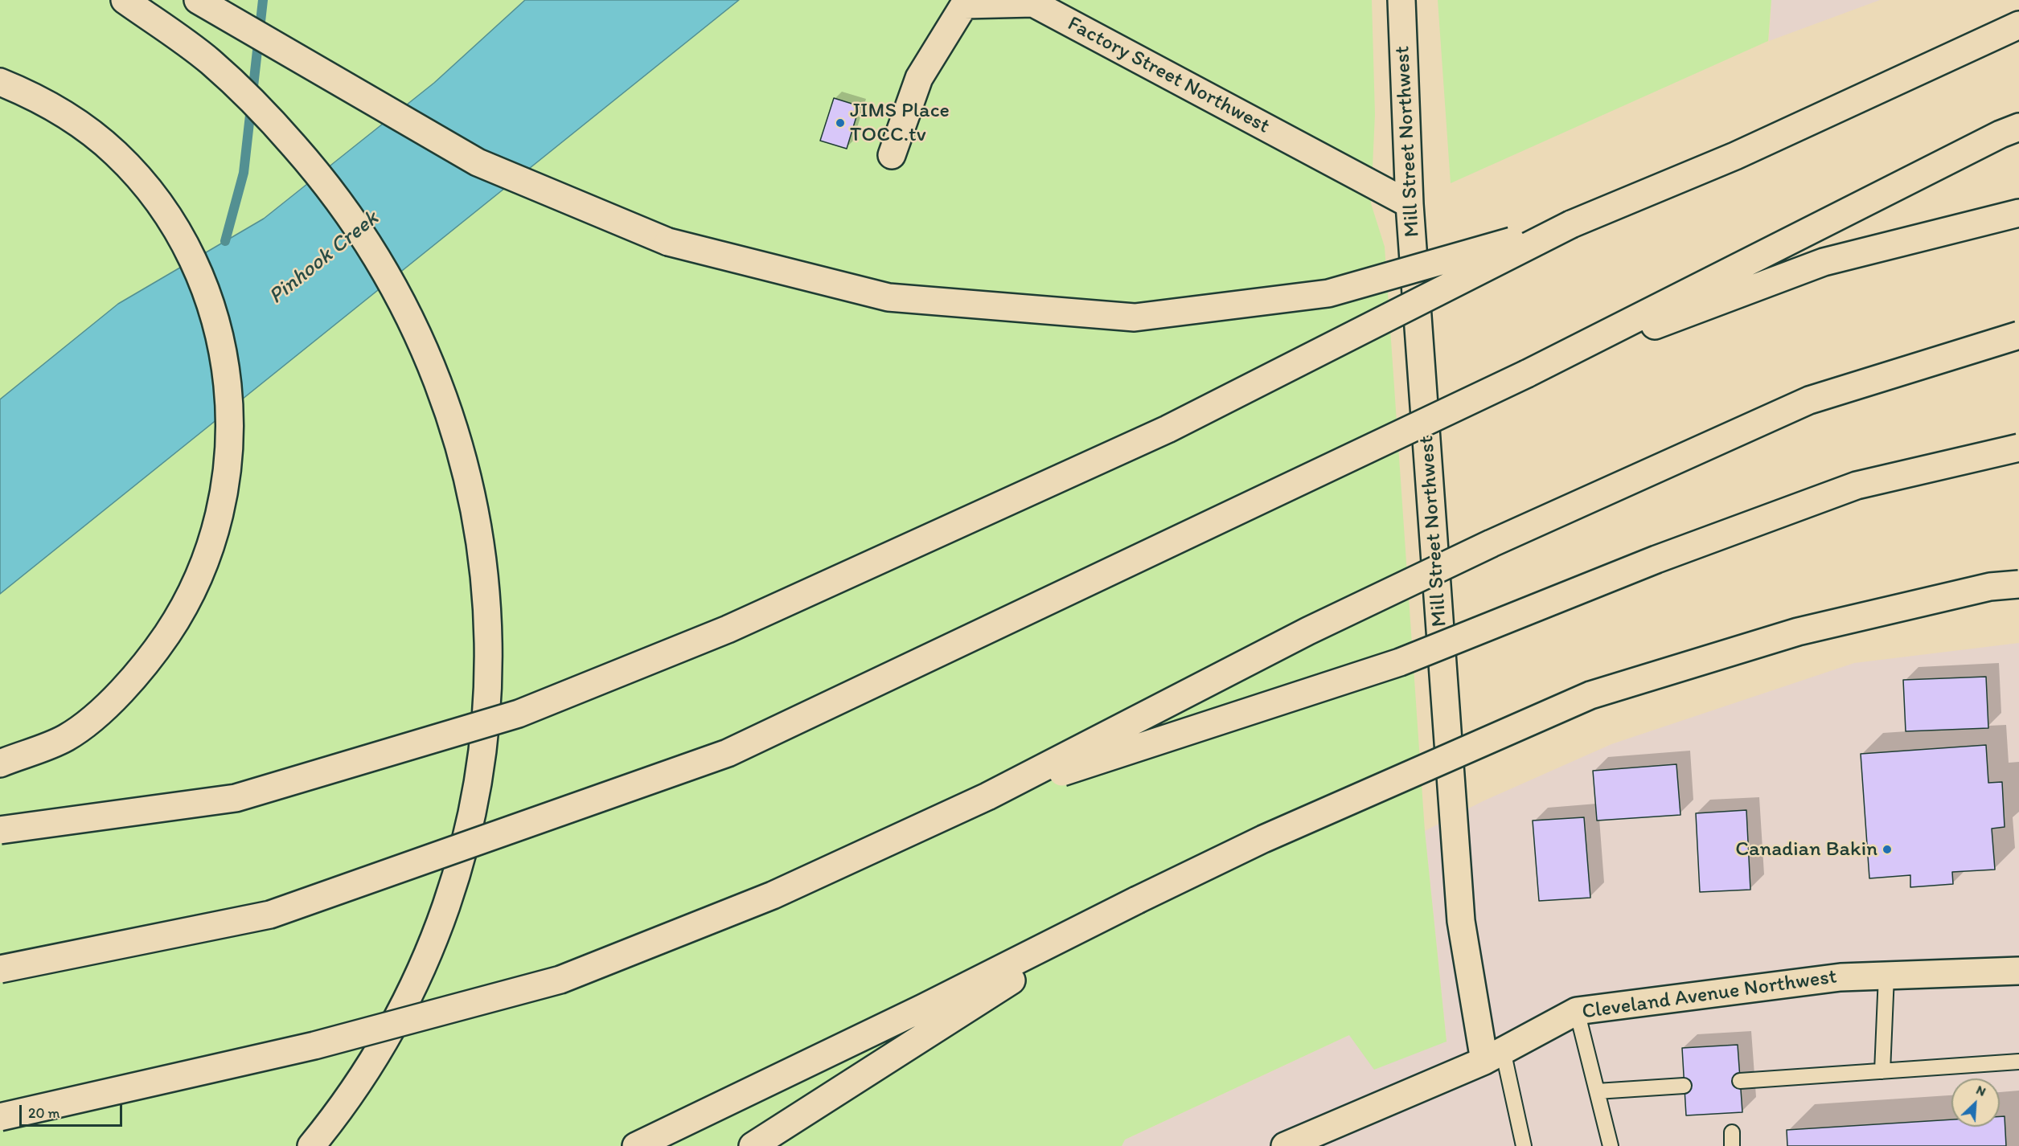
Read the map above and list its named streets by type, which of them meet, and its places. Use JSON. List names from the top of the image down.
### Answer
{
  "streets": {
    "main road": ["Factory Street Northwest", "Mill Street Northwest", "Cleveland Avenue Northwest"]
  },
  "crossings": [
    ["Factory Street Northwest", "Mill Street Northwest"],
    ["Mill Street Northwest", "Cleveland Avenue Northwest"]
  ],
  "water": ["Pinhook Creek"],
  "places": ["JIMS Place TOCC.tv", "Canadian Bakin"],
  "scale_bar": "20 m",
  "north": "top right"
}
